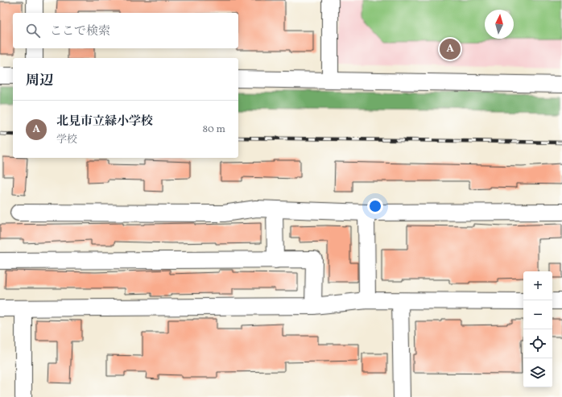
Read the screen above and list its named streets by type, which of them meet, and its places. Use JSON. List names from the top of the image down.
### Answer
{
  "north": "top",
  "page": {
    "search": "ここで検索",
    "pins": "A",
    "heading": "周辺",
    "list": [
      {
        "mark": "A",
        "name": "北見市立緑小学校",
        "note": "学校",
        "value": "80 m"
      }
    ],
    "map_buttons": ["+", "−"]
  }
}
